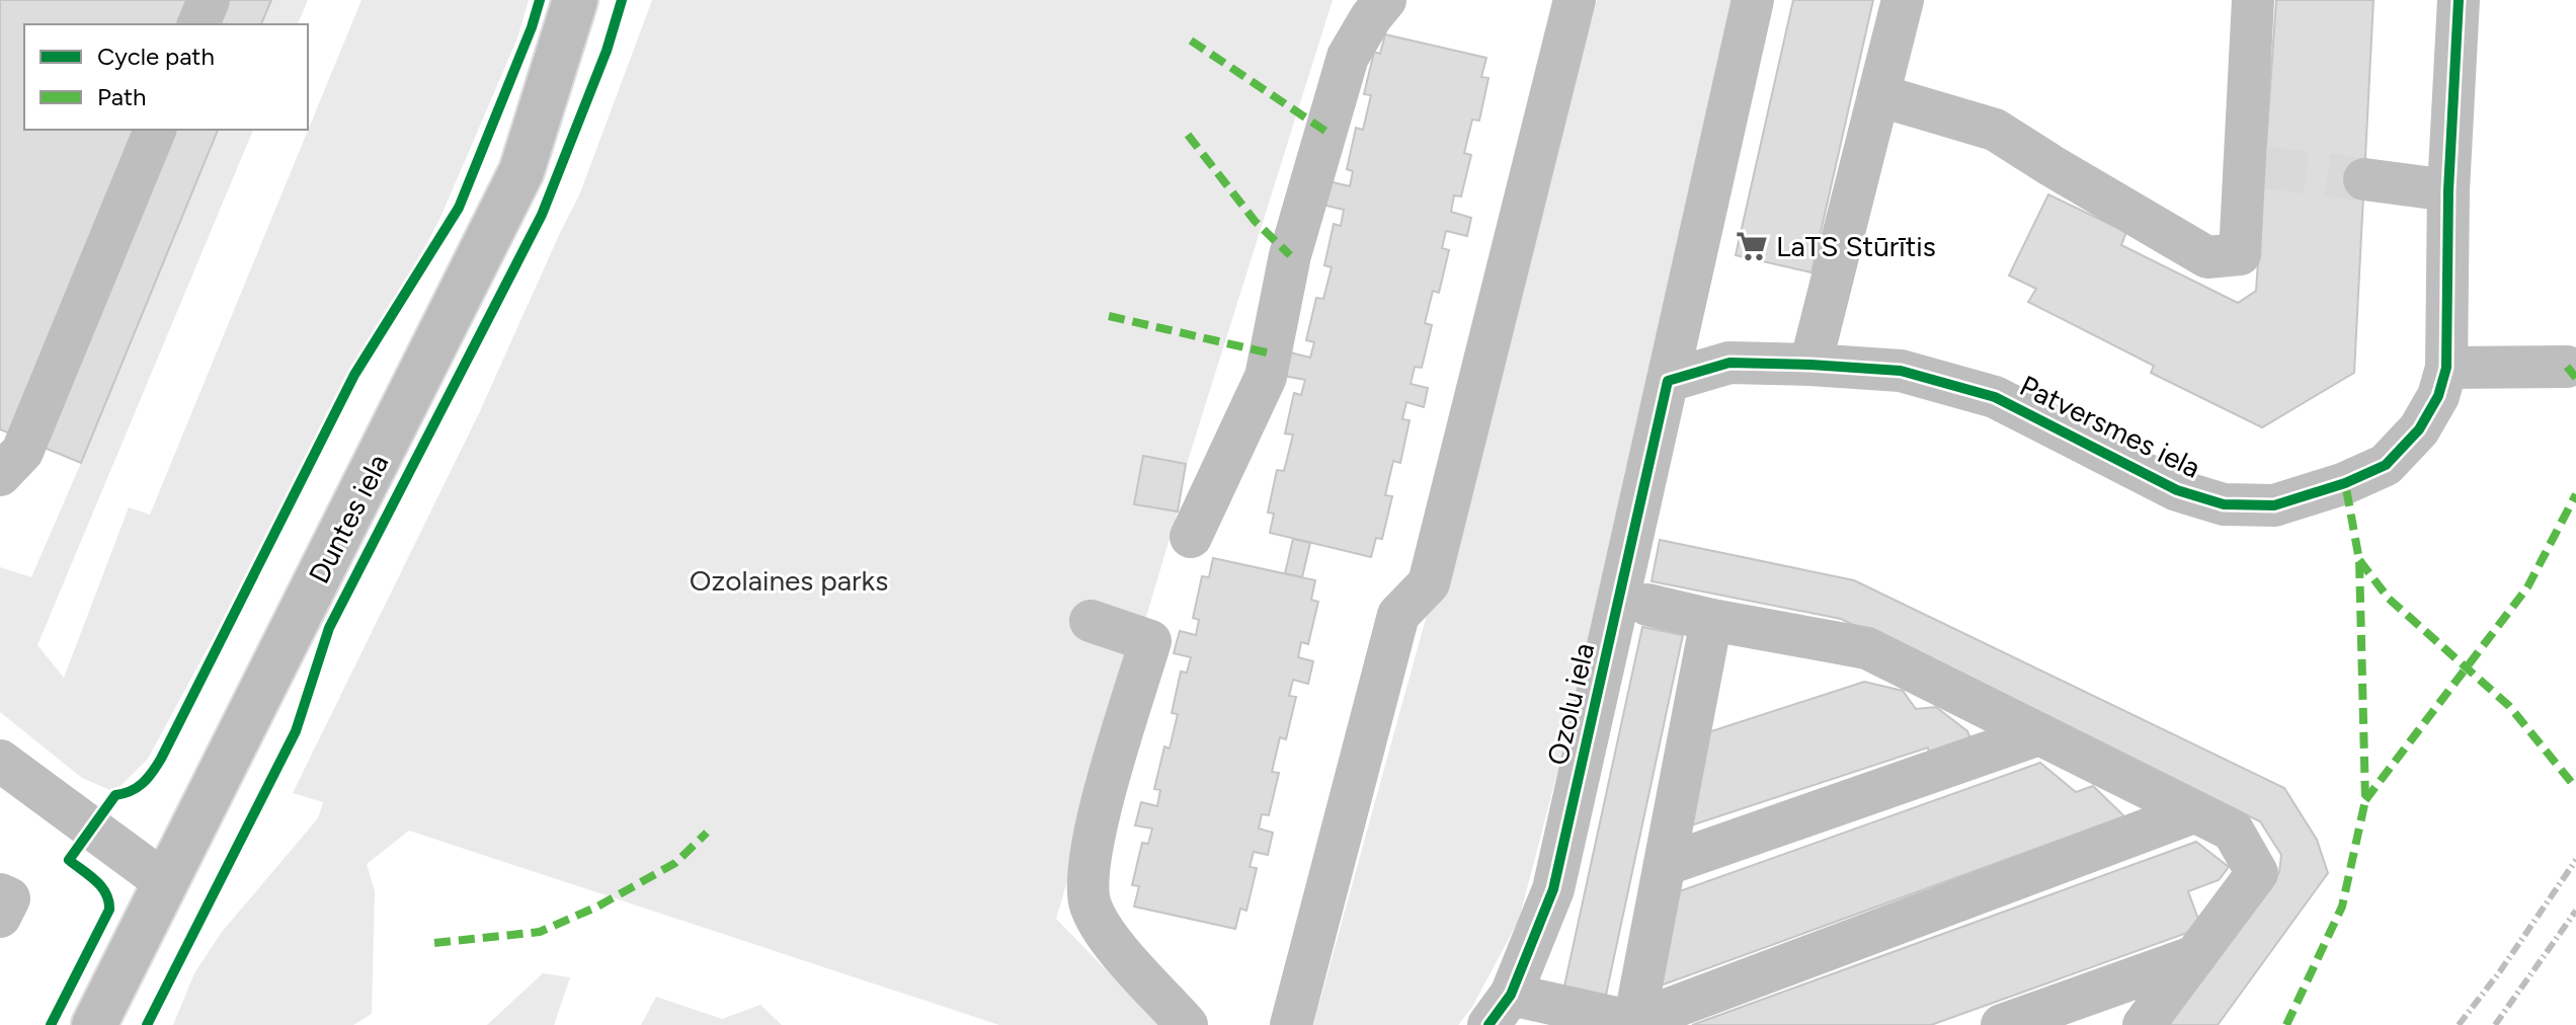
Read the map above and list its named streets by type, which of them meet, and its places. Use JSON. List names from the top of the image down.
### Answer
{
  "streets": {
    "main road": ["Duntes iela"],
    "street": ["Patversmes iela", "Ozolu iela"]
  },
  "crossings": [
    ["Patversmes iela", "Ozolu iela"]
  ],
  "parks": ["Ozolaines parks"],
  "places": {
    "supermarket": ["LaTS Stūrītis"]
  },
  "legend": ["Cycle path", "Path"]
}
